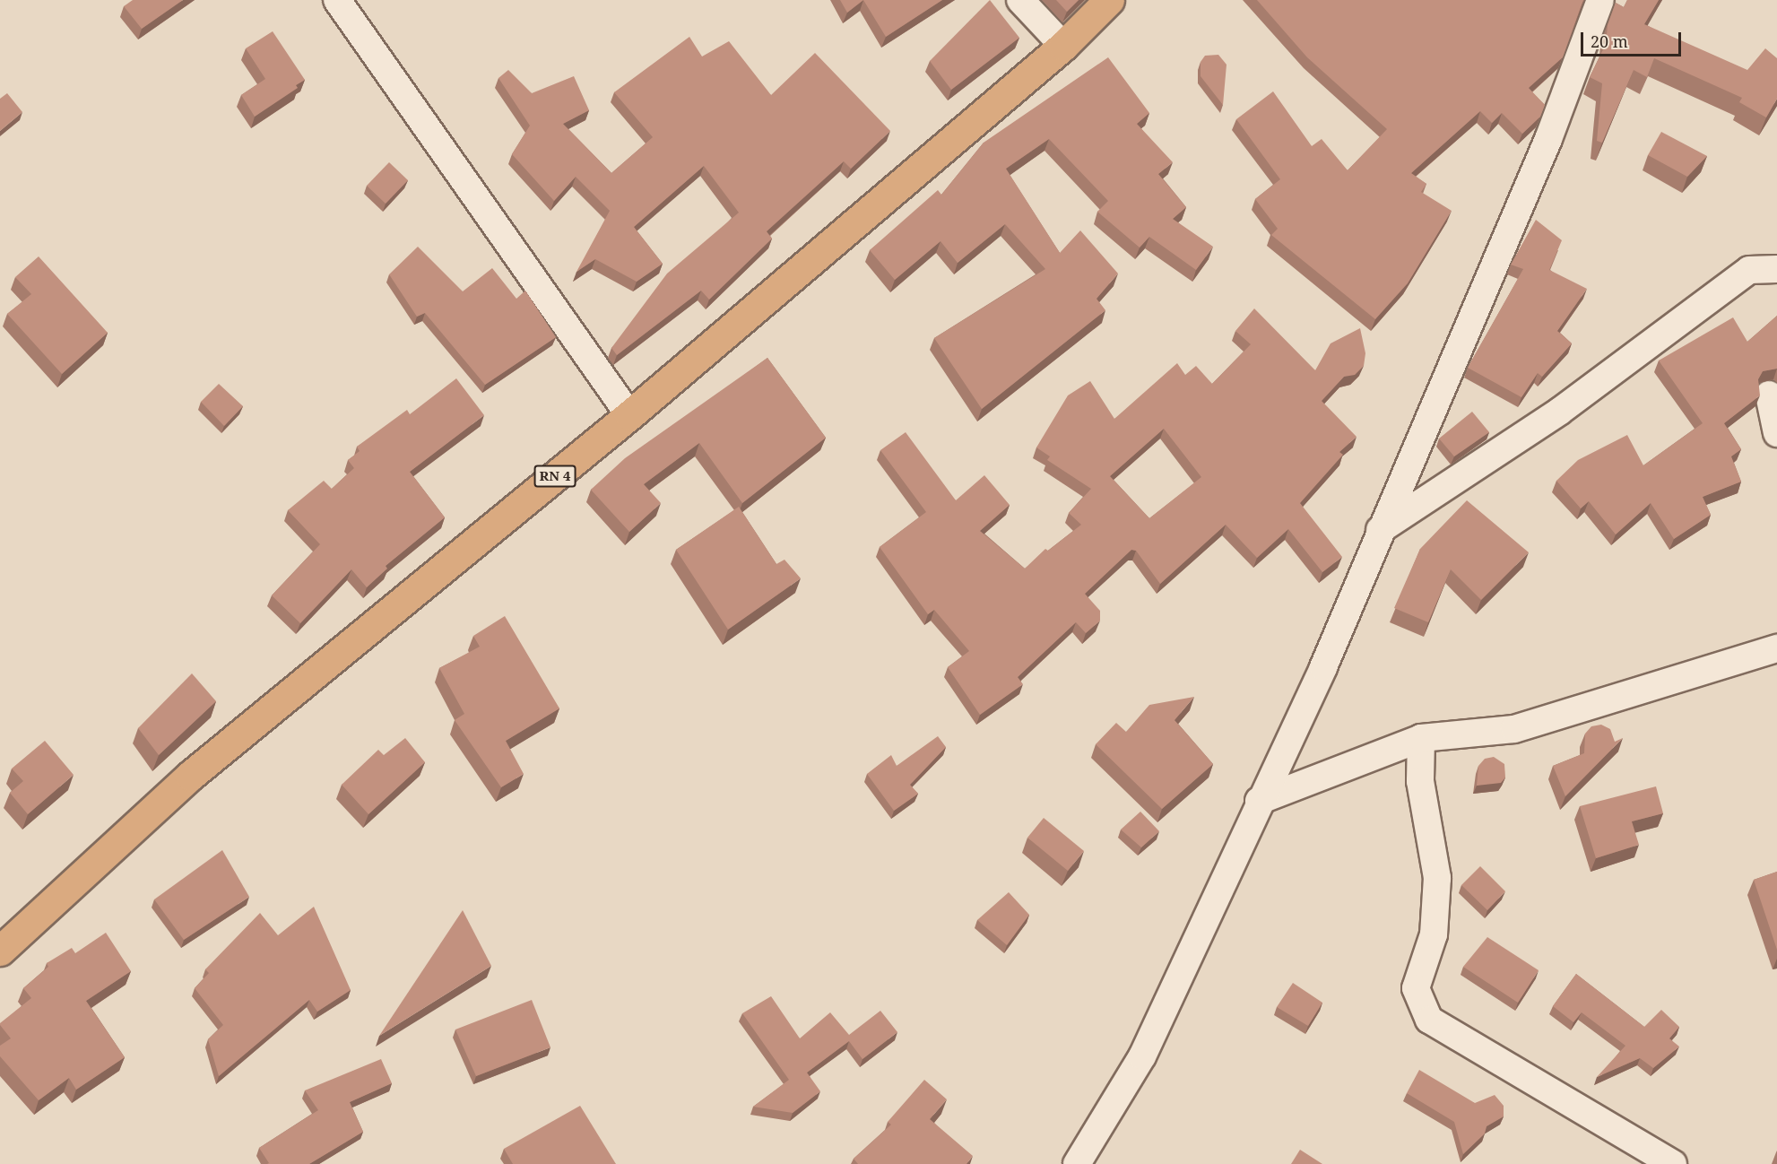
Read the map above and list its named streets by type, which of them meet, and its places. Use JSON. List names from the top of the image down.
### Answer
{
  "streets": {
    "highway": ["RN 4"]
  },
  "scale_bar": "20 m"
}
